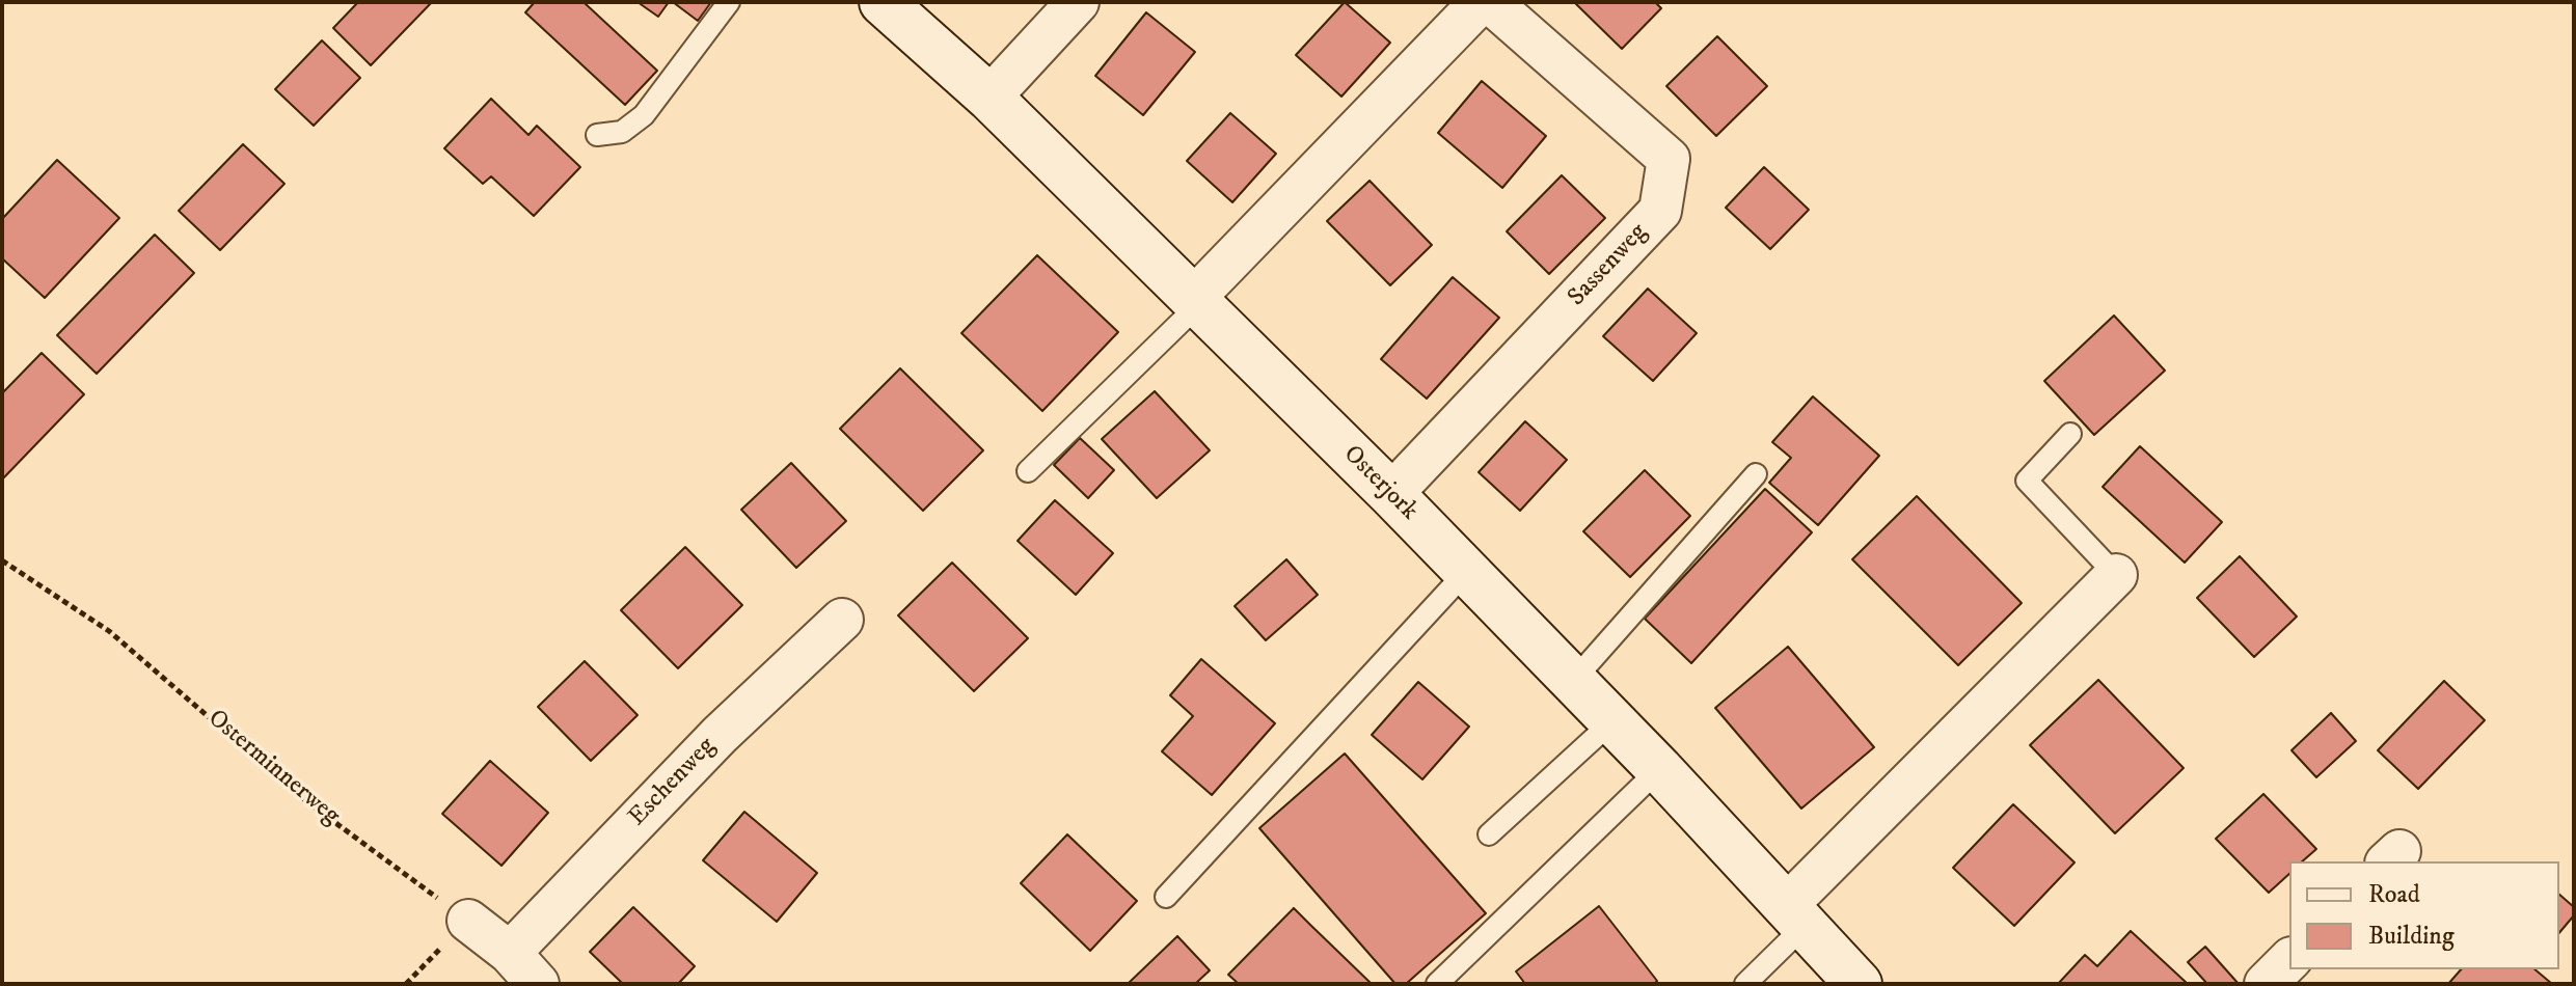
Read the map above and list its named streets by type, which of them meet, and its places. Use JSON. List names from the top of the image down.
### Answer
{
  "streets": {
    "main road": ["Osterjork"],
    "street": ["Sassenweg", "Eschenweg"],
    "path": ["Osterminnerweg"]
  },
  "crossings": [
    ["Sassenweg", "Osterjork"]
  ],
  "legend": ["Road", "Building"]
}
